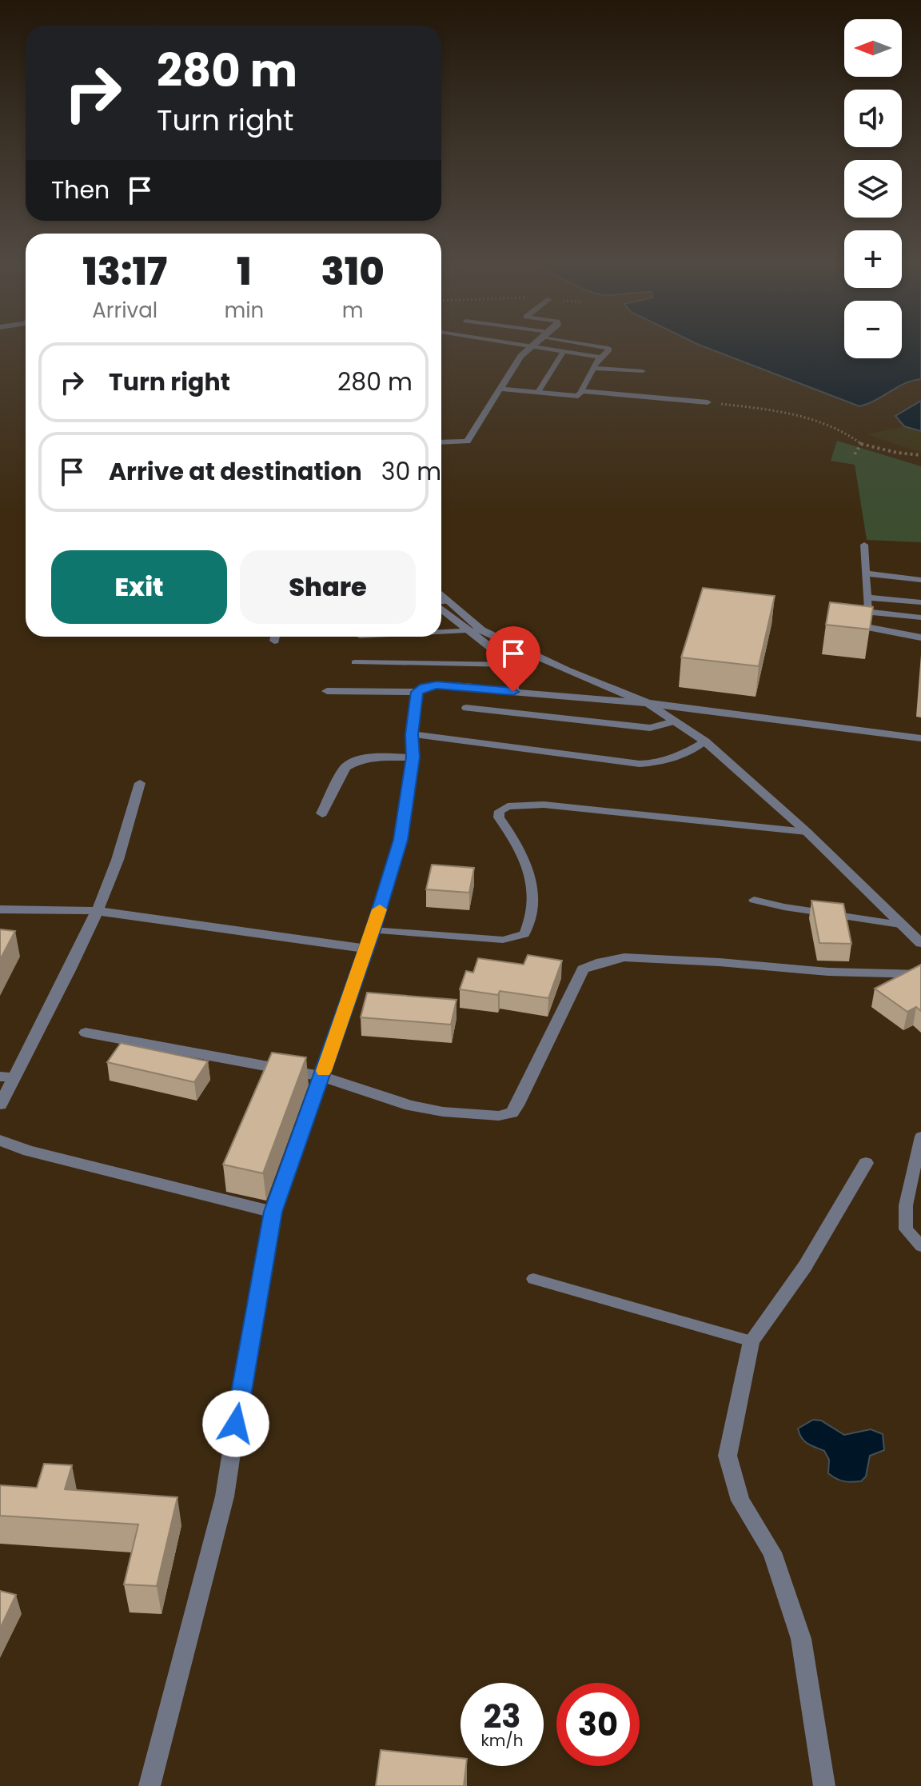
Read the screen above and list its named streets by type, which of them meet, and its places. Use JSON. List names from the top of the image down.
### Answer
{
  "north": "left",
  "page": {
    "map_buttons": ["+", "−"],
    "turn": ["280 m", "Turn right"],
    "then": "Then",
    "eta": [
      "13:17",
      "Arrival",
      "1",
      "min",
      "310",
      "m"
    ],
    "list": [
      {
        "name": "Turn right",
        "value": "280 m"
      },
      {
        "name": "Arrive at destination",
        "value": "30 m"
      }
    ],
    "buttons": ["Exit", "Share"],
    "speed": "23 km/h",
    "limit": "30"
  }
}
